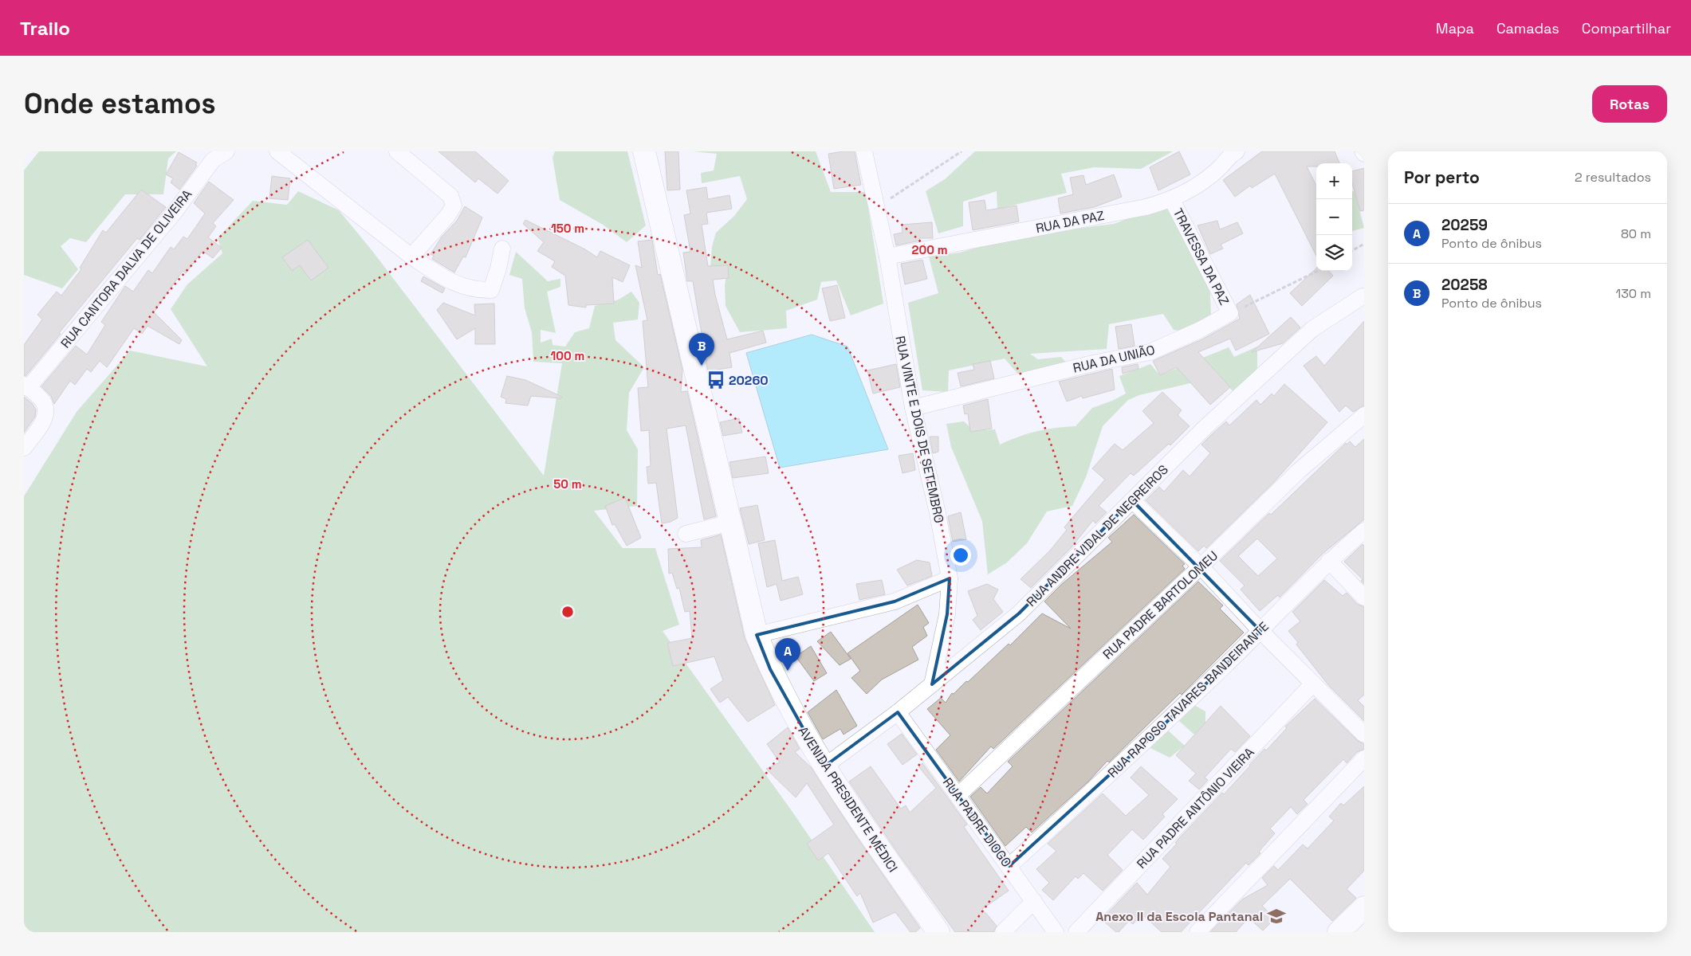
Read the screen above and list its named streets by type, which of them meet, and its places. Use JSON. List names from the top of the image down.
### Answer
{
  "streets": {
    "street": [
      "RUA DA PAZ",
      "TRAVESSA DA PAZ",
      "RUA CANTORA DALVA DE OLIVEIRA",
      "RUA DA UNIÃO",
      "RUA VINTE E DOIS DE SETEMBRO",
      "RUA ANDRE VIDAL DE NEGREIROS",
      "RUA PADRE BARTOLOMEU",
      "RUA RAPOSO TAVARES BANDEIRANTE",
      "AVENIDA PRESIDENTE MÉDICI",
      "RUA PADRE ANTÔNIO VIEIRA",
      "RUA PADRE DIOGO"
    ]
  },
  "crossings": [
    ["RUA DA PAZ", "TRAVESSA DA PAZ"],
    ["RUA DA PAZ", "RUA VINTE E DOIS DE SETEMBRO"],
    ["TRAVESSA DA PAZ", "RUA DA UNIÃO"],
    ["RUA DA UNIÃO", "RUA VINTE E DOIS DE SETEMBRO"],
    ["RUA VINTE E DOIS DE SETEMBRO", "RUA ANDRE VIDAL DE NEGREIROS"],
    ["RUA ANDRE VIDAL DE NEGREIROS", "AVENIDA PRESIDENTE MÉDICI"],
    ["RUA ANDRE VIDAL DE NEGREIROS", "RUA PADRE DIOGO"],
    ["RUA PADRE BARTOLOMEU", "RUA PADRE DIOGO"],
    ["RUA RAPOSO TAVARES BANDEIRANTE", "RUA PADRE DIOGO"]
  ],
  "places": {
    "bus stop": ["20260"],
    "school or university": ["Anexo II da Escola Pantanal"]
  },
  "page": {
    "header": "Trailo",
    "nav": ["Mapa", "Camadas", "Compartilhar"],
    "buttons": "Rotas",
    "title": "Onde estamos",
    "heading": ["Por perto", "2 resultados"],
    "map_buttons": ["+", "−"],
    "list": [
      {
        "mark": "A",
        "name": "20259",
        "note": "Ponto de ônibus",
        "value": "80 m"
      },
      {
        "mark": "B",
        "name": "20258",
        "note": "Ponto de ônibus",
        "value": "130 m"
      }
    ],
    "pins": ["B", "A"]
  },
  "rings": [
    "150 m",
    "200 m",
    "100 m",
    "50 m"
  ]
}
